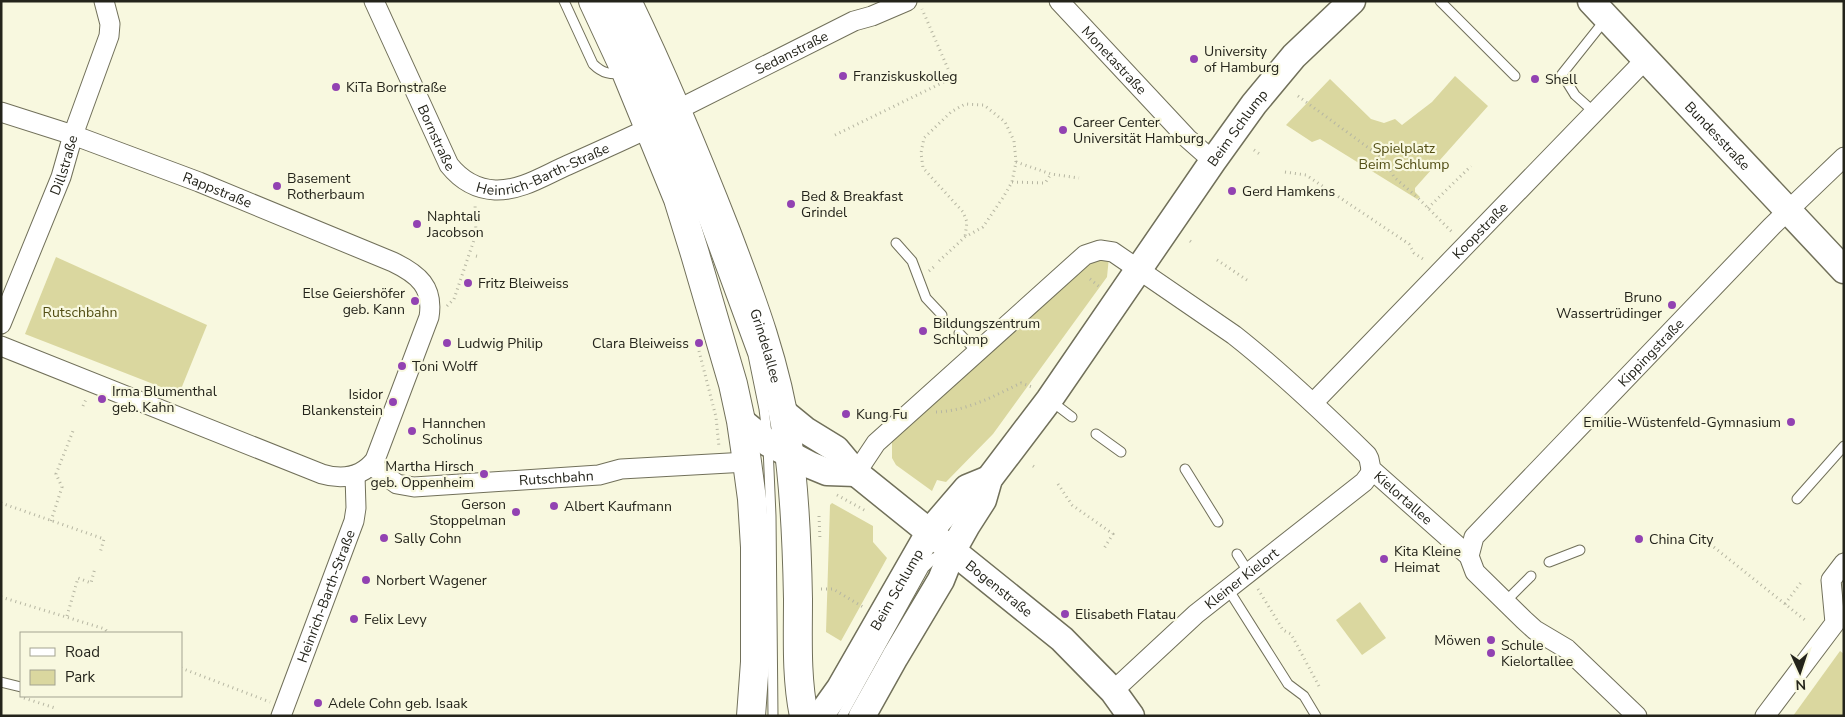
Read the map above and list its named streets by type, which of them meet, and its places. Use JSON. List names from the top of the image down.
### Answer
{
  "streets": {
    "main road": [
      "Beim Schlump",
      "Bundesstraße",
      "Grindelallee",
      "Bogenstraße"
    ],
    "street": [
      "Sedanstraße",
      "Monetastraße",
      "Bornstraße",
      "Dillstraße",
      "Heinrich-Barth-Straße",
      "Rappstraße",
      "Koopstraße",
      "Kippingstraße",
      "Rutschbahn",
      "Kielortallee",
      "Kleiner Kielort"
    ]
  },
  "crossings": [
    ["Sedanstraße", "Grindelallee"],
    ["Monetastraße", "Beim Schlump"],
    ["Beim Schlump", "Kielortallee"],
    ["Beim Schlump", "Bogenstraße"],
    ["Bundesstraße", "Koopstraße"],
    ["Bundesstraße", "Kippingstraße"],
    ["Bornstraße", "Heinrich-Barth-Straße"],
    ["Dillstraße", "Rappstraße"],
    ["Heinrich-Barth-Straße", "Rappstraße"],
    ["Heinrich-Barth-Straße", "Rutschbahn"],
    ["Koopstraße", "Kielortallee"],
    ["Grindelallee", "Bogenstraße"],
    ["Kippingstraße", "Kielortallee"],
    ["Kielortallee", "Kleiner Kielort"],
    ["Kleiner Kielort", "Bogenstraße"]
  ],
  "parks": ["Spielplatz Beim Schlump", "Rutschbahn"],
  "places": [
    "University of Hamburg",
    "Franziskuskolleg",
    "Shell",
    "KiTa Bornstraße",
    "Career Center Universität Hamburg",
    "Basement Rotherbaum",
    "Gerd Hamkens",
    "Bed & Breakfast Grindel",
    "Naphtali Jacobson",
    "Fritz Bleiweiss",
    "Else Geiershöfer geb. Kann",
    "Bruno Wassertrüdinger",
    "Bildungszentrum Schlump",
    "Ludwig Philip",
    "Clara Bleiweiss",
    "Toni Wolff",
    "Irma Blumenthal geb. Kahn",
    "Isidor Blankenstein",
    "Kung Fu",
    "Emilie-Wüstenfeld-Gymnasium",
    "Hannchen Scholinus",
    "Martha Hirsch geb. Oppenheim",
    "Albert Kaufmann",
    "Gerson Stoppelman",
    "Sally Cohn",
    "China City",
    "Kita Kleine Heimat",
    "Norbert Wagener",
    "Elisabeth Flatau",
    "Felix Levy",
    "Möwen",
    "Schule Kielortallee",
    "Adele Cohn geb. Isaak"
  ],
  "legend": ["Road", "Park"],
  "north": "bottom"
}
